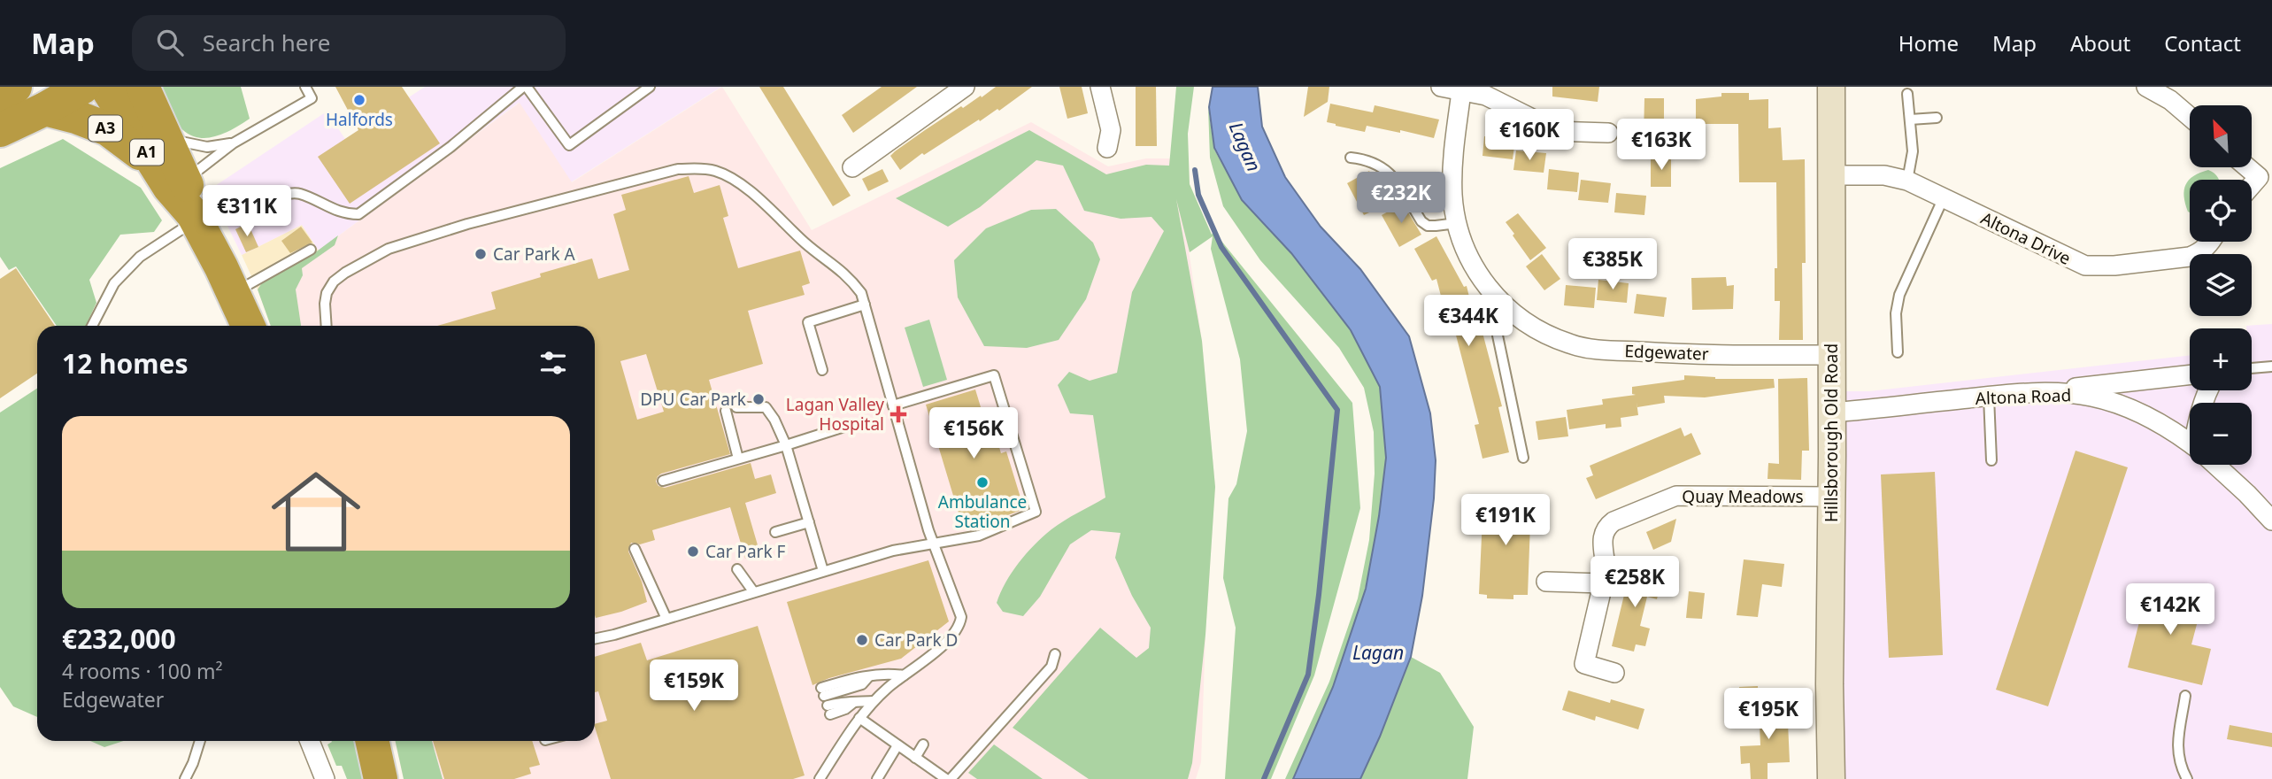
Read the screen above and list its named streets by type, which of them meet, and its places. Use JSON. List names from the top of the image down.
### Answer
{
  "streets": {
    "highway": ["A3", "A1"],
    "street": [
      "Altona Drive",
      "Edgewater",
      "Altona Road",
      "Hillsborough Old Road",
      "Quay Meadows"
    ]
  },
  "crossings": [
    ["A3", "A1"],
    ["Altona Drive", "Hillsborough Old Road"],
    ["Edgewater", "Hillsborough Old Road"],
    ["Altona Road", "Hillsborough Old Road"],
    ["Hillsborough Old Road", "Quay Meadows"]
  ],
  "water": ["Lagan"],
  "places": {
    "other": [
      "Halfords",
      "Car Park A",
      "DPU Car Park",
      "Ambulance Station",
      "Car Park F",
      "Car Park D"
    ],
    "health": ["Lagan Valley Hospital"]
  },
  "north": "top left",
  "page": {
    "header": "Map",
    "search": "Search here",
    "nav": [
      "Home",
      "Map",
      "About",
      "Contact"
    ],
    "map_buttons": ["+", "−"],
    "price": [
      "€160K",
      "€163K",
      "€232K",
      "€311K",
      "€385K",
      "€344K",
      "€156K",
      "€191K",
      "€258K",
      "€142K",
      "€159K",
      "€195K"
    ],
    "heading": "12 homes",
    "list": [
      {
        "name": "€232,000",
        "note": "4 rooms · 100 m² · Edgewater"
      }
    ]
  }
}
